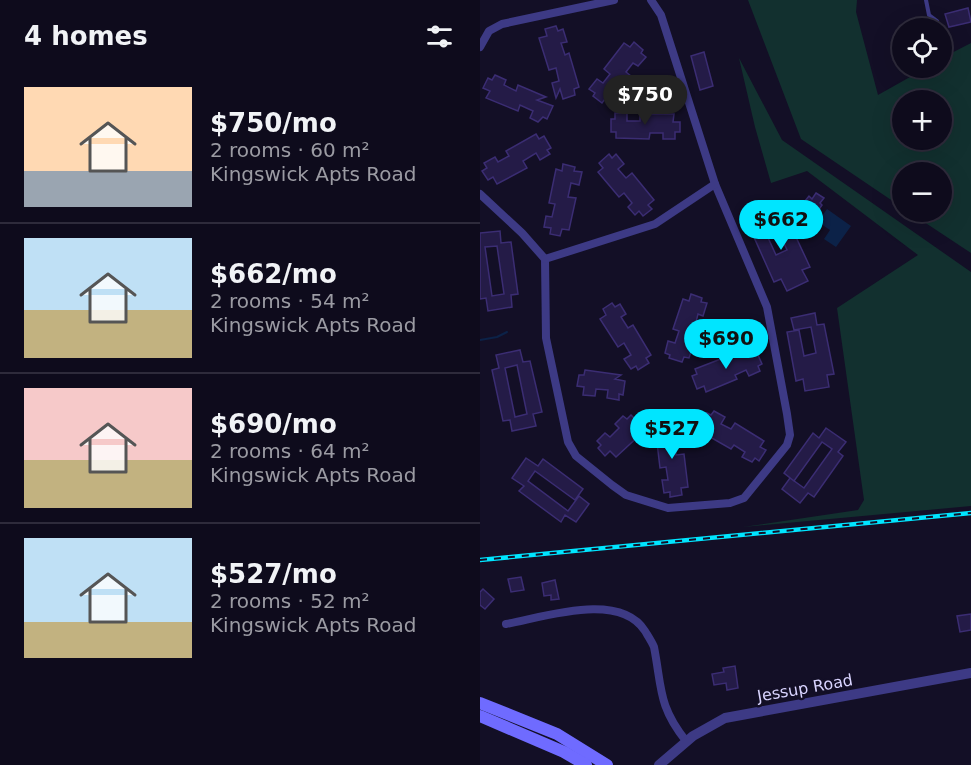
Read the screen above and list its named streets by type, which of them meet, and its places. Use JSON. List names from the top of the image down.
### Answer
{
  "streets": {
    "street": ["Jessup Road"]
  },
  "page": {
    "heading": "4 homes",
    "map_buttons": ["+", "−"],
    "list": [
      {
        "name": "$750/mo",
        "note": "2 rooms · 60 m² · Kingswick Apts Road"
      },
      {
        "name": "$662/mo",
        "note": "2 rooms · 54 m² · Kingswick Apts Road"
      },
      {
        "name": "$690/mo",
        "note": "2 rooms · 64 m² · Kingswick Apts Road"
      },
      {
        "name": "$527/mo",
        "note": "2 rooms · 52 m² · Kingswick Apts Road"
      }
    ],
    "price": [
      "$750",
      "$662",
      "$690",
      "$527"
    ]
  }
}
